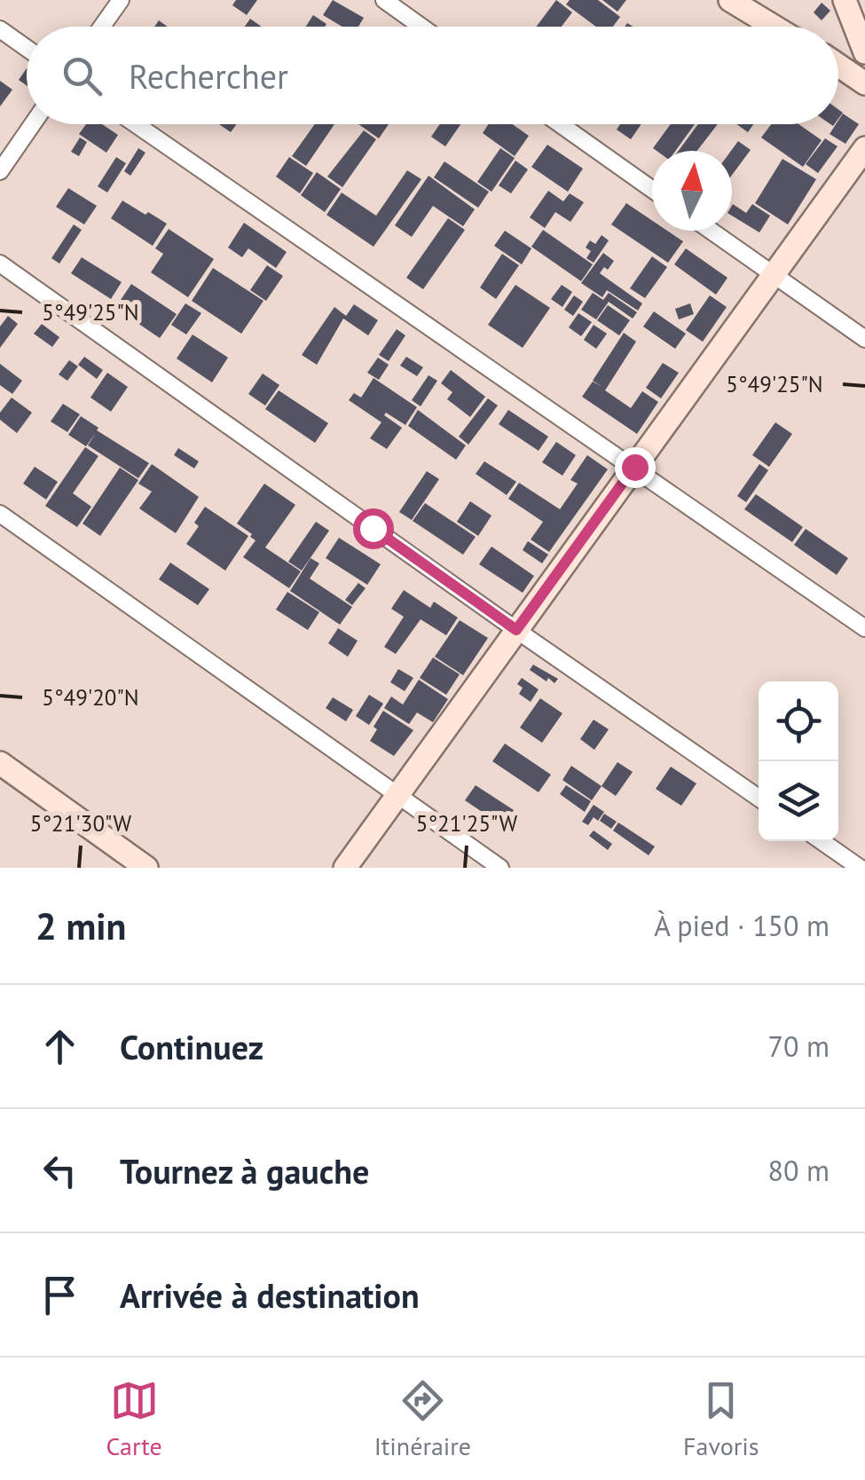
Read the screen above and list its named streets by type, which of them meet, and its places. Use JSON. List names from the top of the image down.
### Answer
{
  "north": "top",
  "page": {
    "search": "Rechercher",
    "heading": ["2 min", "À pied · 150 m"],
    "list": [
      ["Continuez", "70 m"],
      ["Tournez à gauche", "80 m"],
      "Arrivée à destination"
    ],
    "nav": ["Carte", "Itinéraire", "Favoris"]
  },
  "coordinates": [
    "5°49'25\"N",
    "5°49'20\"N",
    "5°21'30\"W",
    "5°21'25\"W"
  ]
}
